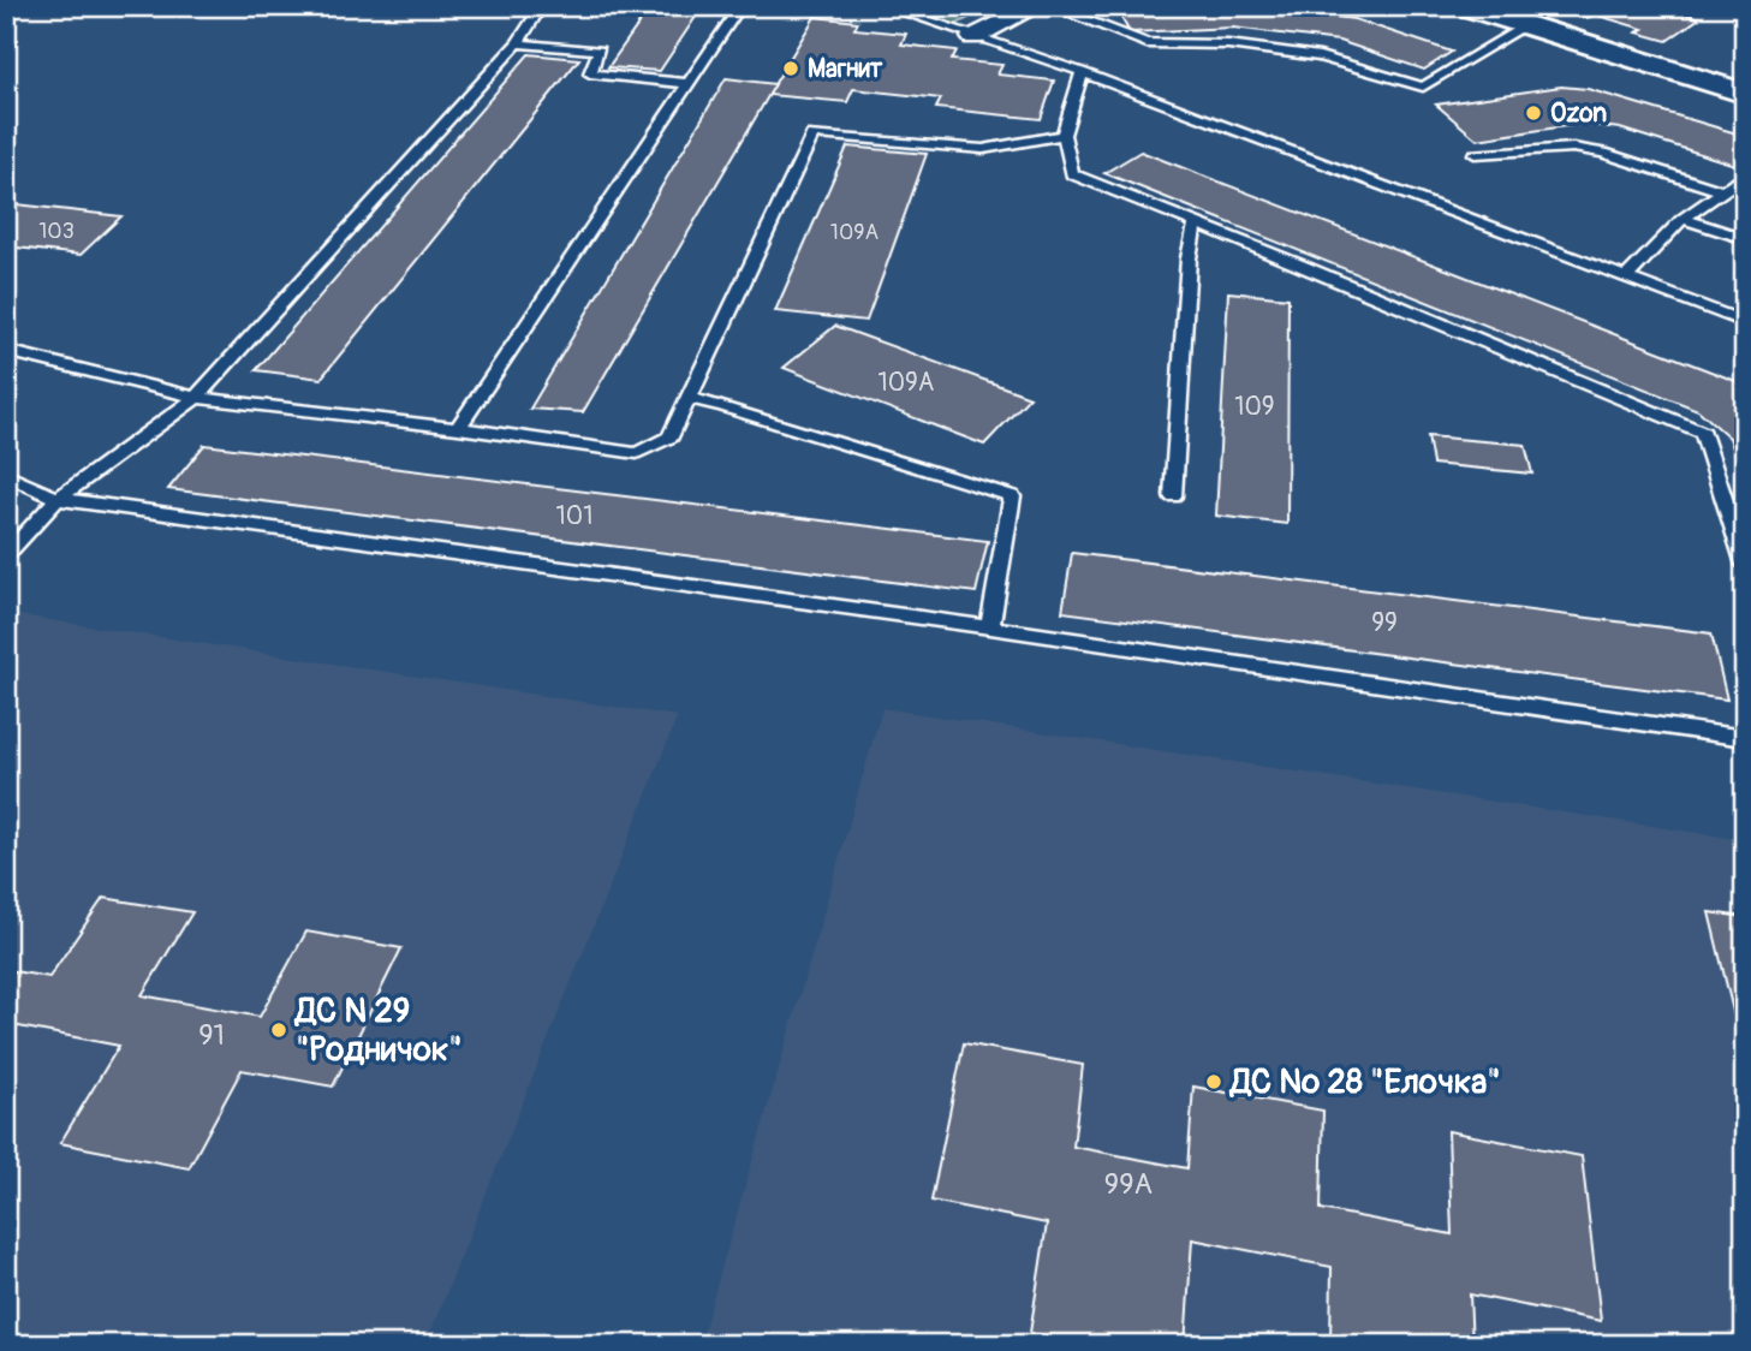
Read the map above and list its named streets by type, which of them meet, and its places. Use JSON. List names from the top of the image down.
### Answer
{
  "places": [
    "Магнит",
    "Ozon",
    "ДС N 29 \"Родничок\"",
    "ДС № 28 \"Елочка\""
  ],
  "house_numbers": [
    "103",
    "109А",
    "109А",
    "109",
    "101",
    "99",
    "91",
    "99А"
  ]
}
